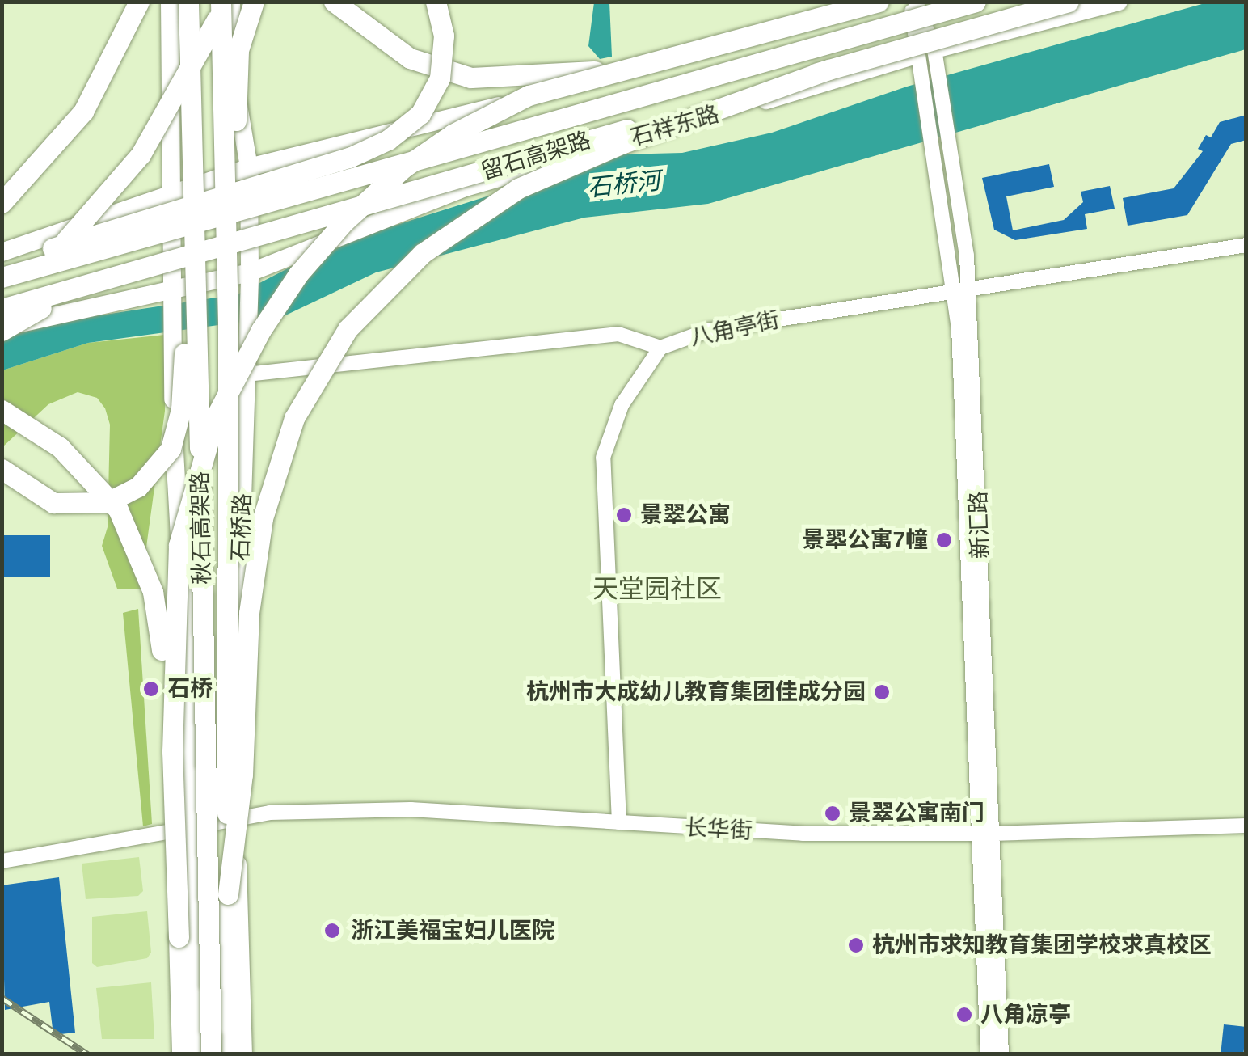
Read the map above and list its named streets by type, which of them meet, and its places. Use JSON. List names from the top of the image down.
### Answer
{
  "streets": {
    "highway": ["留石高架路", "秋石高架路"],
    "main road": ["石祥东路", "石桥路"],
    "street": ["八角亭街", "新汇路", "长华街"]
  },
  "crossings": [
    ["石祥东路", "新汇路"],
    ["石祥东路", "石桥路"],
    ["八角亭街", "新汇路"],
    ["八角亭街", "长华街"],
    ["新汇路", "长华街"],
    ["石桥路", "长华街"]
  ],
  "districts": ["天堂园社区"],
  "water": ["石桥河"],
  "places": [
    "景翠公寓",
    "景翆公寓7幢",
    "石桥",
    "杭州市大成幼儿教育集团佳成分园",
    "景翠公寓南门",
    "浙江美福宝妇儿医院",
    "杭州市求知教育集团学校求真校区",
    "八角凉亭"
  ]
}
